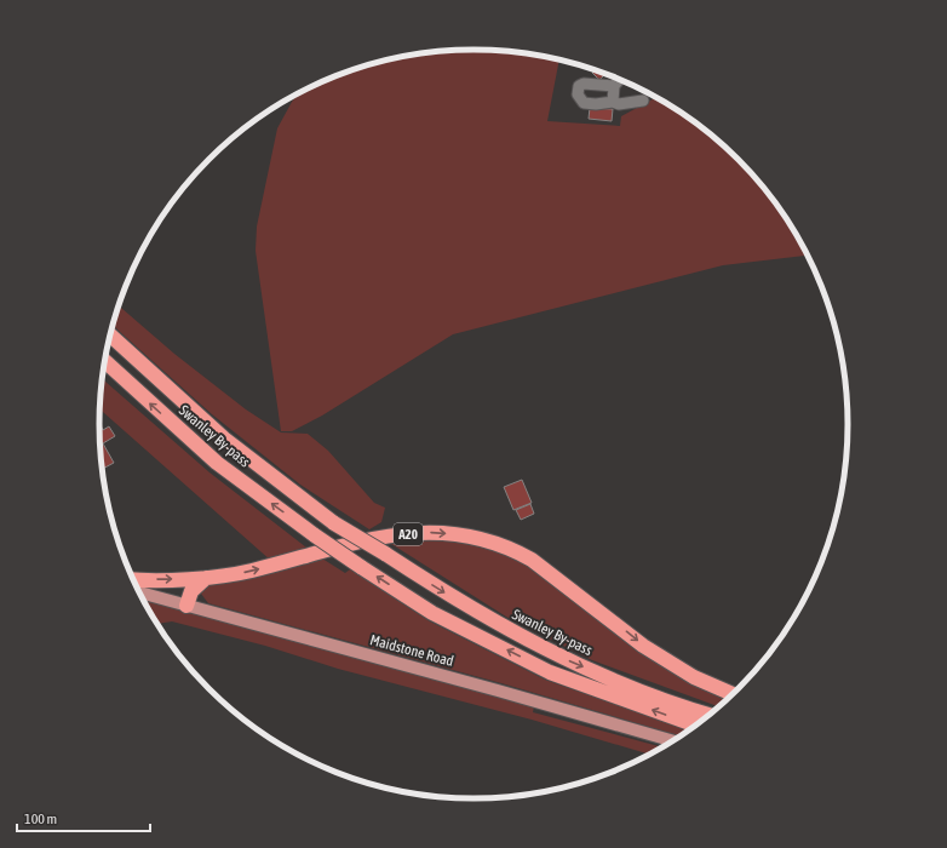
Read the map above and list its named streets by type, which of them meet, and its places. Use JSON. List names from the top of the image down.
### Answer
{
  "streets": {
    "highway": ["Swanley By-pass", "A20"],
    "main road": ["Maidstone Road"]
  },
  "scale_bar": "100 m"
}
